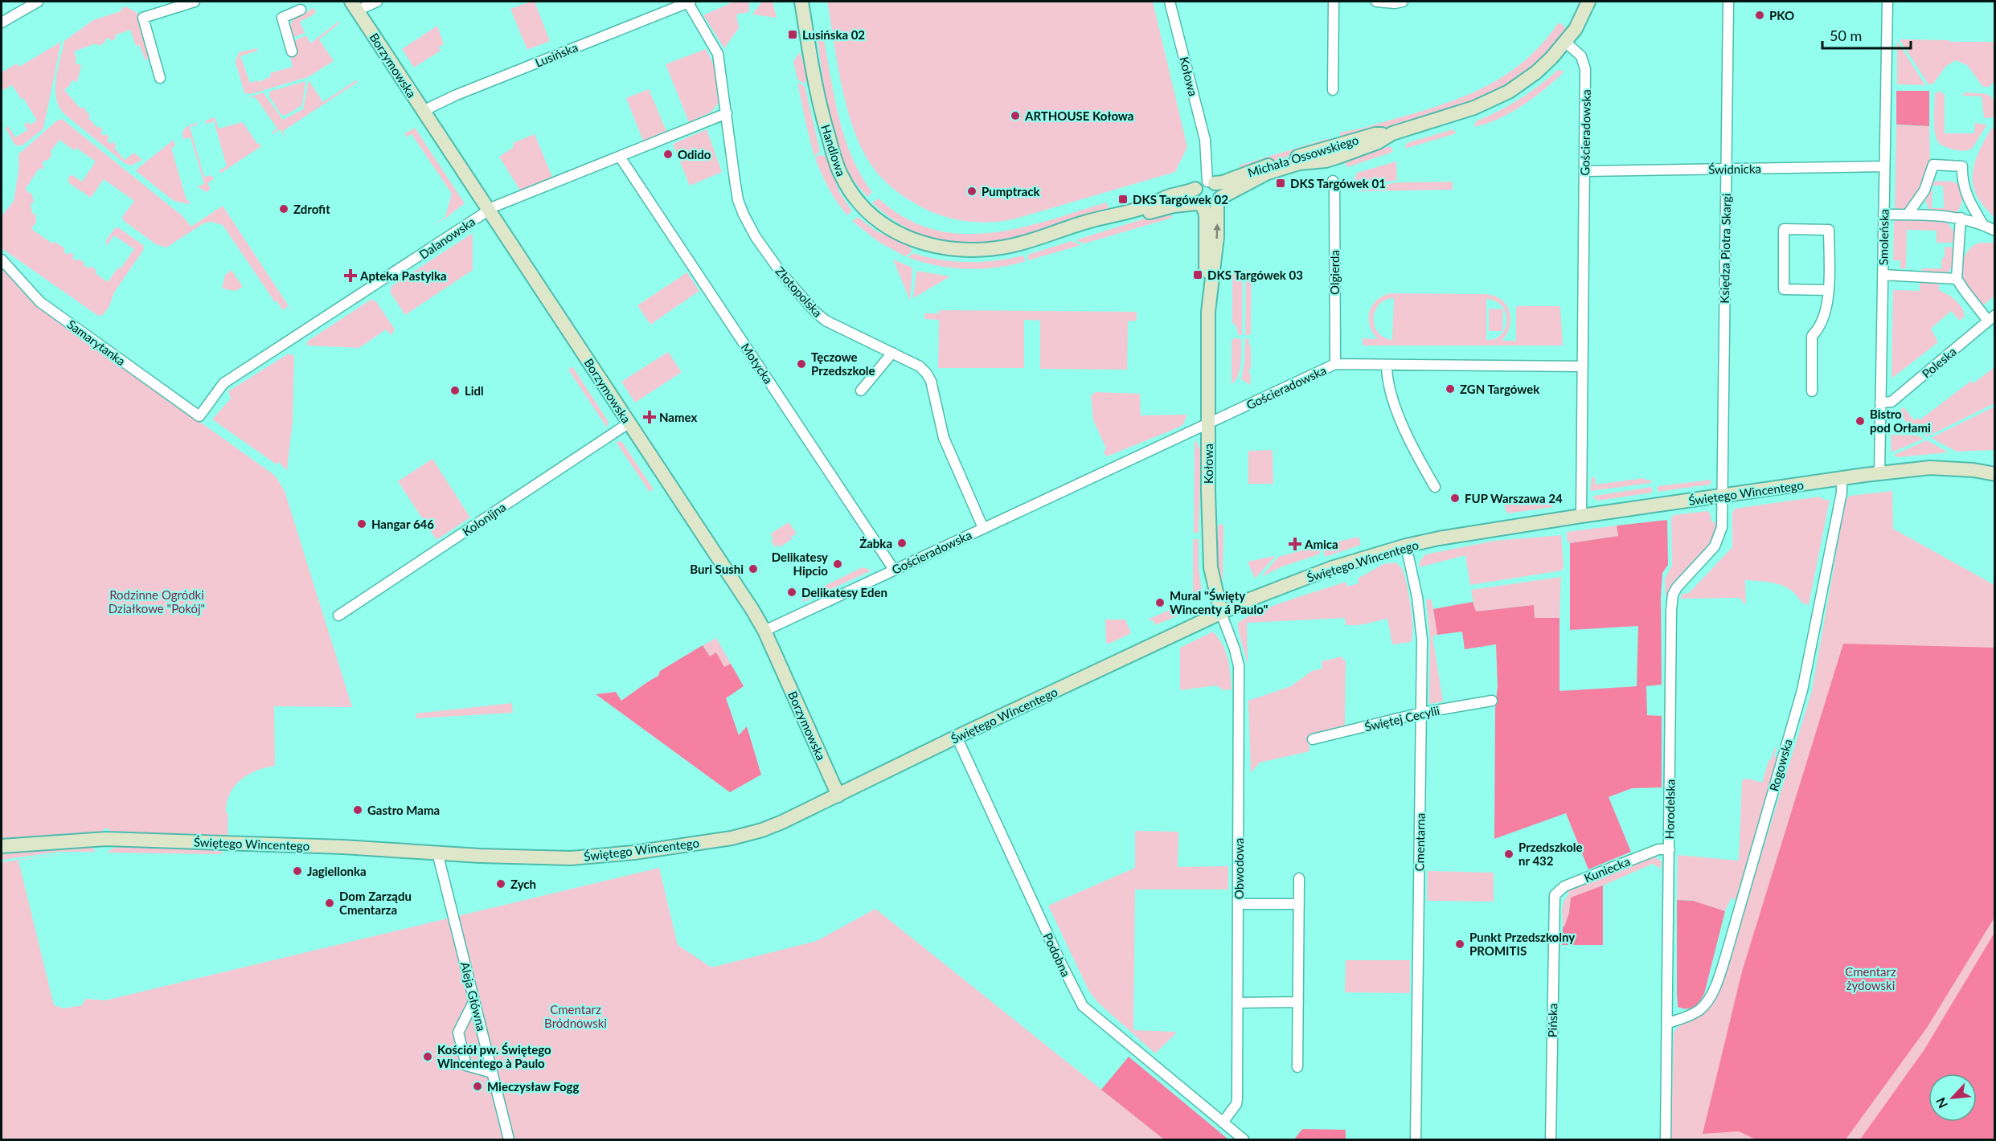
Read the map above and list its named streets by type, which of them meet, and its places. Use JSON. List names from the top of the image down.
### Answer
{
  "streets": {
    "street": [
      "Lusińska",
      "Borzymowska",
      "Kołowa",
      "Gościeradowska",
      "Handlowa",
      "Michała Ossowskiego",
      "Świdnicka",
      "Smoleńska",
      "Dalanowska",
      "Księdza Piotra Skargi",
      "Olgierda",
      "Złotopolska",
      "Samarytanka",
      "Poleska",
      "Motycka",
      "Świętego Wincentego",
      "Kolonijna",
      "Świętej Cecylii",
      "Rogowska",
      "Horodelska",
      "Cmentarna",
      "Obwodowa",
      "Kuniecka",
      "Podobna",
      "Aleja Główna",
      "Pińska"
    ]
  },
  "crossings": [
    ["Lusińska", "Borzymowska"],
    ["Lusińska", "Złotopolska"],
    ["Borzymowska", "Gościeradowska"],
    ["Borzymowska", "Dalanowska"],
    ["Borzymowska", "Świętego Wincentego"],
    ["Borzymowska", "Kolonijna"],
    ["Kołowa", "Gościeradowska"],
    ["Kołowa", "Handlowa"],
    ["Kołowa", "Michała Ossowskiego"],
    ["Kołowa", "Świętego Wincentego"],
    ["Kołowa", "Obwodowa"],
    ["Gościeradowska", "Michała Ossowskiego"],
    ["Gościeradowska", "Świdnicka"],
    ["Gościeradowska", "Olgierda"],
    ["Gościeradowska", "Złotopolska"],
    ["Gościeradowska", "Motycka"],
    ["Handlowa", "Michała Ossowskiego"],
    ["Świdnicka", "Smoleńska"],
    ["Świdnicka", "Księdza Piotra Skargi"],
    ["Smoleńska", "Poleska"],
    ["Smoleńska", "Świętego Wincentego"],
    ["Dalanowska", "Złotopolska"],
    ["Dalanowska", "Samarytanka"],
    ["Dalanowska", "Motycka"],
    ["Księdza Piotra Skargi", "Świętego Wincentego"],
    ["Księdza Piotra Skargi", "Horodelska"],
    ["Świętego Wincentego", "Rogowska"],
    ["Świętego Wincentego", "Horodelska"],
    ["Świętego Wincentego", "Cmentarna"],
    ["Świętego Wincentego", "Obwodowa"],
    ["Świętego Wincentego", "Podobna"],
    ["Świętego Wincentego", "Aleja Główna"],
    ["Świętej Cecylii", "Cmentarna"],
    ["Rogowska", "Horodelska"],
    ["Horodelska", "Kuniecka"],
    ["Obwodowa", "Podobna"],
    ["Kuniecka", "Pińska"]
  ],
  "parks": ["Rodzinne Ogródki Działkowe \"Pokój\"", "Cmentarz żydowski", "Cmentarz Bródnowski"],
  "places": {
    "other": [
      "PKO",
      "ARTHOUSE Kołowa",
      "Odido",
      "Pumptrack",
      "Zdrofit",
      "Tęczowe Przedszkole",
      "ZGN Targówek",
      "Lidl",
      "Bistro pod Orłami",
      "FUP Warszawa 24",
      "Hangar 646",
      "Żabka",
      "Delikatesy Hipcio",
      "Buri Sushi",
      "Delikatesy Eden",
      "Mural \"Święty Wincenty á Paulo\"",
      "Gastro Mama",
      "Przedszkole nr 432",
      "Jagiellonka",
      "Zych",
      "Dom Zarządu Cmentarza",
      "Punkt Przedszkolny PROMITIS",
      "Kościół pw. Świętego Wincentego à Paulo",
      "Mieczysław Fogg"
    ],
    "transit": [
      "Lusińska 02",
      "DKS Targówek 01",
      "DKS Targówek 02",
      "DKS Targówek 03"
    ],
    "health": ["Apteka Pastylka", "Namex", "Amica"]
  },
  "scale_bar": "50 m",
  "north": "bottom left"
}
